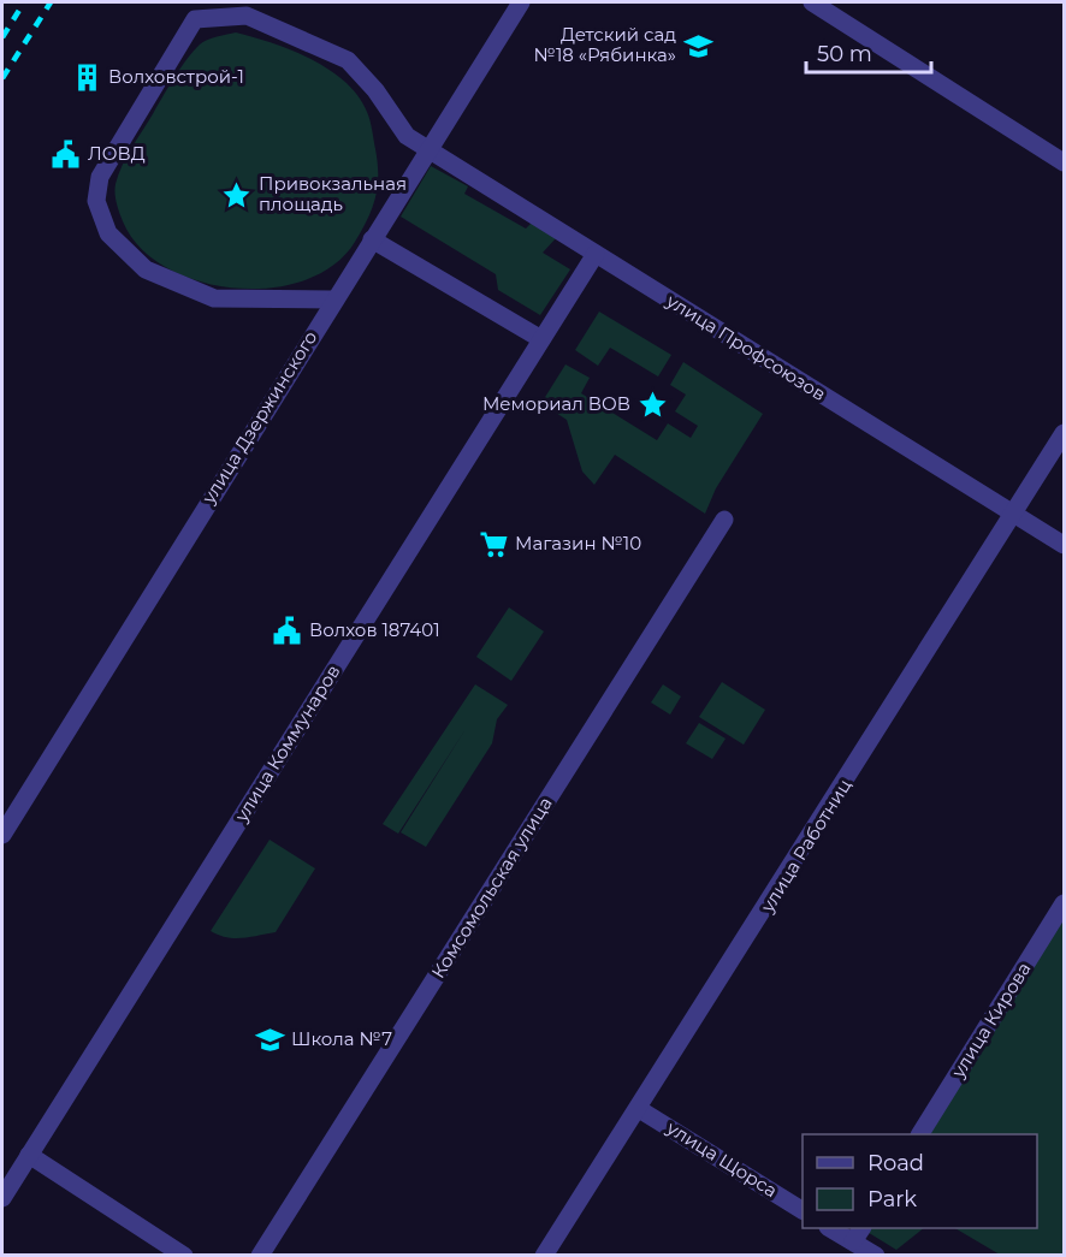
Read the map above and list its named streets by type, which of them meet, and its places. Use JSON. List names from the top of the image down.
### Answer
{
  "streets": {
    "street": [
      "улица Профсоюзов",
      "улица Дзержинского",
      "улица Коммунаров",
      "улица Работниц",
      "Комсомольская улица",
      "улица Кирова",
      "улица Щорса"
    ]
  },
  "crossings": [
    ["улица Профсоюзов", "улица Дзержинского"],
    ["улица Профсоюзов", "улица Коммунаров"],
    ["улица Профсоюзов", "улица Работниц"],
    ["улица Работниц", "улица Щорса"]
  ],
  "places": {
    "school or university": ["Детский сад №18 «Рябинка»", "Школа №7"],
    "building": ["Волховстрой-1"],
    "public building": ["ЛОВД", "Волхов 187401"],
    "place": ["Привокзальная площадь", "Мемориал ВОВ"],
    "supermarket": ["Магазин №10"]
  },
  "legend": ["Road", "Park"],
  "scale_bar": "50 m"
}
